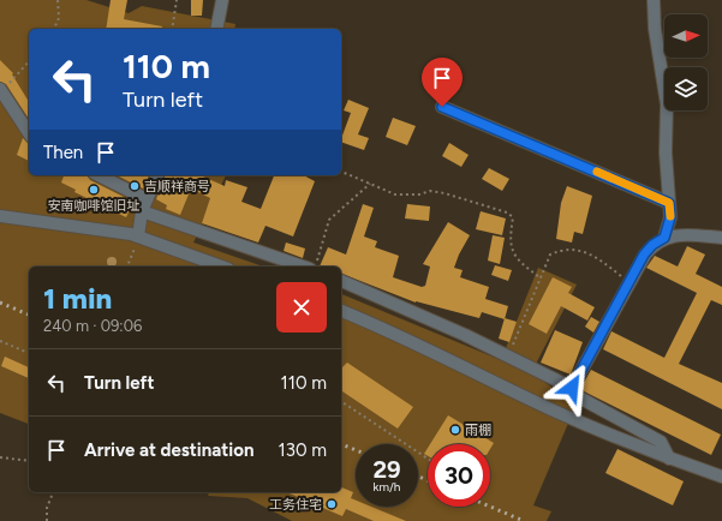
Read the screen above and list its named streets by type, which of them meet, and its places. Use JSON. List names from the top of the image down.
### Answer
{
  "places": [
    "吉顺祥商号",
    "安南咖啡馆旧址",
    "雨棚",
    "工务住宅"
  ],
  "north": "right",
  "page": {
    "turn": ["110 m", "Turn left"],
    "then": "Then",
    "heading": ["1 min", "240 m · 09:06"],
    "list": [
      {
        "name": "Turn left",
        "value": "110 m"
      },
      {
        "name": "Arrive at destination",
        "value": "130 m"
      }
    ],
    "speed": "29 km/h",
    "limit": "30"
  }
}
